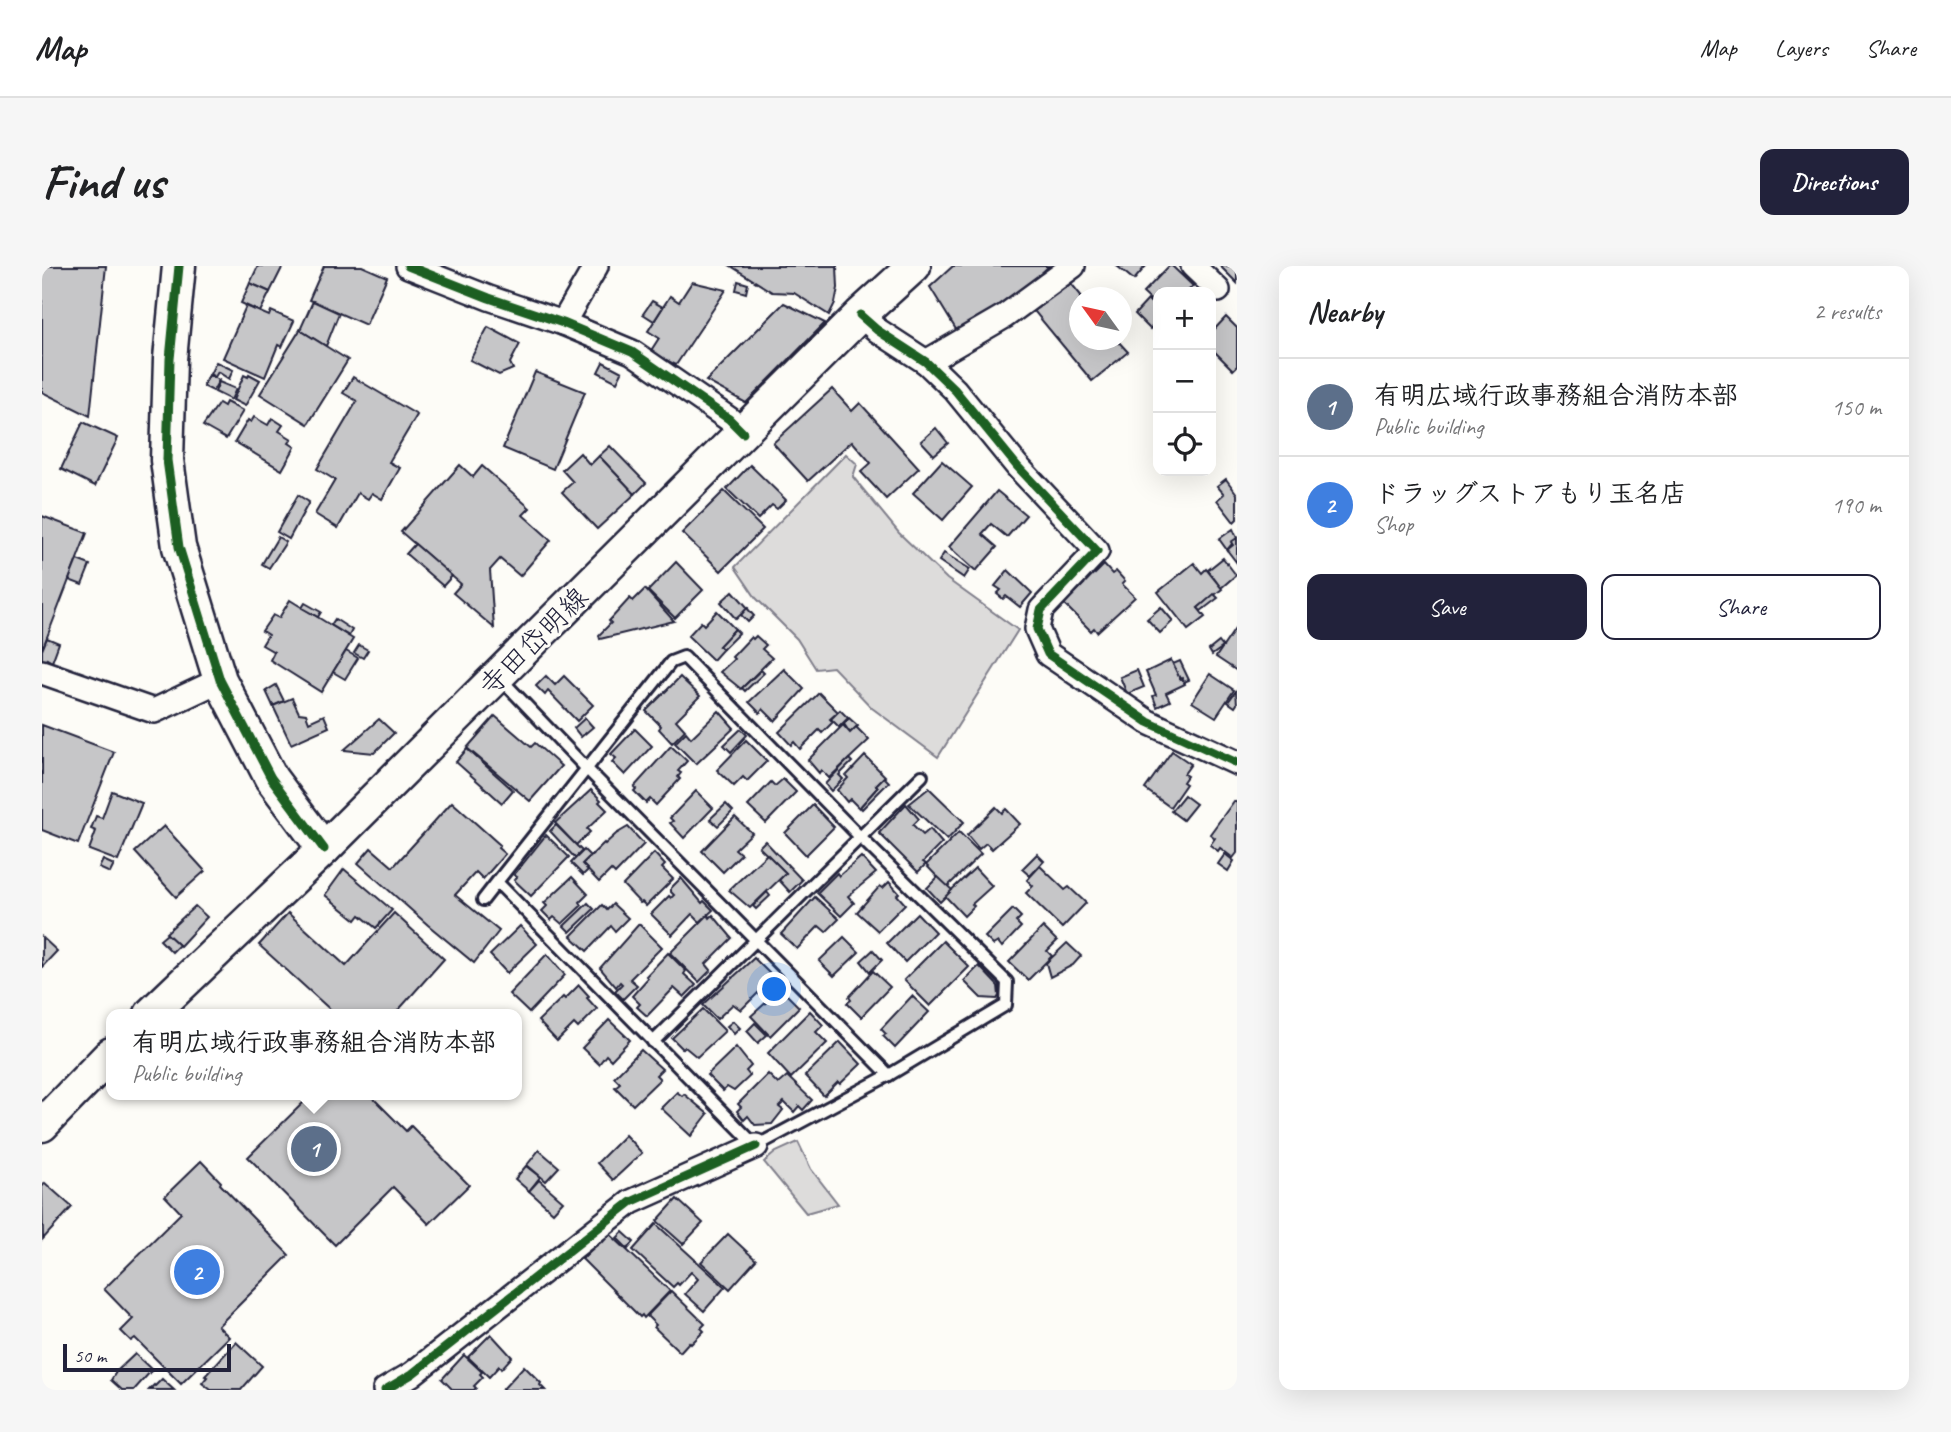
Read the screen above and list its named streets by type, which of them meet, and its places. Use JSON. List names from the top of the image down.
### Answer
{
  "streets": {
    "main road": ["寺田岱明線"]
  },
  "scale_bar": "50 m",
  "north": "top left",
  "page": {
    "header": "Map",
    "nav": ["Map", "Layers", "Share"],
    "buttons": [
      "Directions",
      ["Save", "Share"]
    ],
    "title": "Find us",
    "heading": ["Nearby", "2 results"],
    "map_buttons": ["+", "−"],
    "list": [
      {
        "mark": "1",
        "name": "有明広域行政事務組合消防本部",
        "note": "Public building",
        "value": "150 m"
      },
      {
        "mark": "2",
        "name": "ドラッグストアもり玉名店",
        "note": "Shop",
        "value": "190 m"
      }
    ],
    "popup": ["有明広域行政事務組合消防本部", "Public building"],
    "pins": ["1", "2"],
    "scale": "50 m"
  }
}
